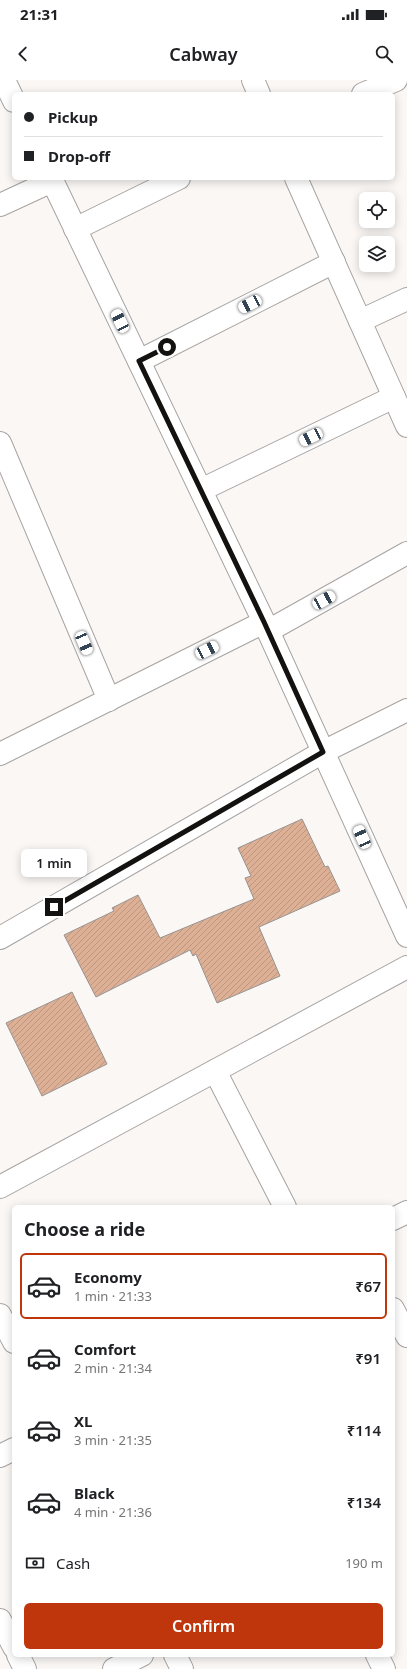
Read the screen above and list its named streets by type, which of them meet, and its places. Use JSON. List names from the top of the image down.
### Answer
{
  "page": {
    "status": "21:31",
    "header": "Cabway",
    "banner": ["Pickup", "Drop-off"],
    "bubble": "1 min",
    "heading": "Choose a ride",
    "list": [
      {
        "name": "Economy",
        "note": "1 min · 21:33",
        "value": "₹67"
      },
      {
        "name": "Comfort",
        "note": "2 min · 21:34",
        "value": "₹91"
      },
      {
        "name": "XL",
        "note": "3 min · 21:35",
        "value": "₹114"
      },
      {
        "name": "Black",
        "note": "4 min · 21:36",
        "value": "₹134"
      }
    ],
    "pay": ["Cash", "190 m"],
    "buttons": "Confirm"
  }
}
